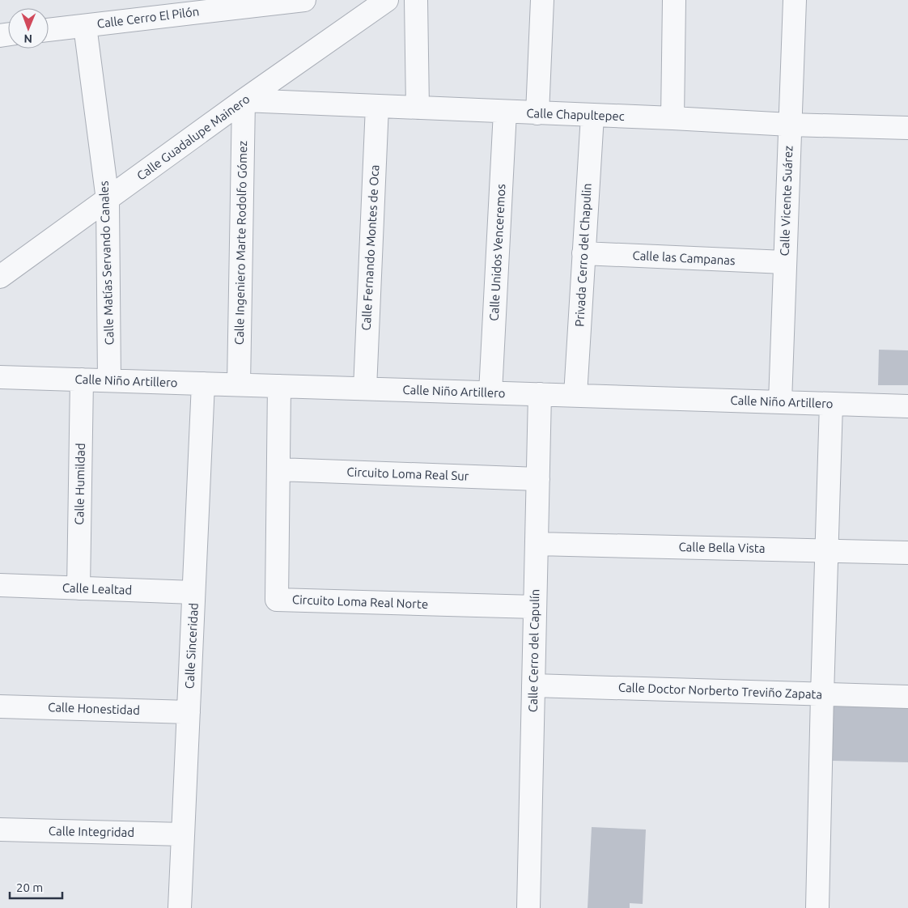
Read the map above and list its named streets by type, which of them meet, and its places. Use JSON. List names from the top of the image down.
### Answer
{
  "streets": {
    "street": [
      "Calle Cerro El Pilón",
      "Calle Chapultepec",
      "Calle Guadalupe Mainero",
      "Calle Vicente Suárez",
      "Calle Ingeniero Marte Rodolfo Gómez",
      "Calle Fernando Montes de Oca",
      "Calle Unidos Venceremos",
      "Privada Cerro del Chapulin",
      "Calle las Campanas",
      "Calle Matías Servando Canales",
      "Calle Niño Artillero",
      "Circuito Loma Real Sur",
      "Calle Humildad",
      "Calle Bella Vista",
      "Calle Lealtad",
      "Circuito Loma Real Norte",
      "Calle Sinceridad",
      "Calle Cerro del Capulín",
      "Calle Doctor Norberto Treviño Zapata",
      "Calle Honestidad",
      "Calle Integridad"
    ]
  },
  "crossings": [
    ["Calle Cerro El Pilón", "Calle Matías Servando Canales"],
    ["Calle Chapultepec", "Calle Guadalupe Mainero"],
    ["Calle Chapultepec", "Calle Vicente Suárez"],
    ["Calle Chapultepec", "Calle Ingeniero Marte Rodolfo Gómez"],
    ["Calle Chapultepec", "Calle Fernando Montes de Oca"],
    ["Calle Chapultepec", "Calle Unidos Venceremos"],
    ["Calle Chapultepec", "Privada Cerro del Chapulin"],
    ["Calle Guadalupe Mainero", "Calle Ingeniero Marte Rodolfo Gómez"],
    ["Calle Guadalupe Mainero", "Calle Matías Servando Canales"],
    ["Calle Vicente Suárez", "Calle las Campanas"],
    ["Calle Vicente Suárez", "Calle Niño Artillero"],
    ["Calle Ingeniero Marte Rodolfo Gómez", "Calle Niño Artillero"],
    ["Calle Fernando Montes de Oca", "Calle Niño Artillero"],
    ["Calle Unidos Venceremos", "Calle Niño Artillero"],
    ["Privada Cerro del Chapulin", "Calle las Campanas"],
    ["Privada Cerro del Chapulin", "Calle Niño Artillero"],
    ["Calle Matías Servando Canales", "Calle Niño Artillero"],
    ["Calle Niño Artillero", "Calle Humildad"],
    ["Calle Niño Artillero", "Circuito Loma Real Norte"],
    ["Calle Niño Artillero", "Calle Sinceridad"],
    ["Calle Niño Artillero", "Calle Cerro del Capulín"],
    ["Circuito Loma Real Sur", "Circuito Loma Real Norte"],
    ["Circuito Loma Real Sur", "Calle Cerro del Capulín"],
    ["Calle Humildad", "Calle Lealtad"],
    ["Calle Bella Vista", "Calle Cerro del Capulín"],
    ["Calle Lealtad", "Calle Sinceridad"],
    ["Circuito Loma Real Norte", "Calle Cerro del Capulín"],
    ["Calle Sinceridad", "Calle Honestidad"],
    ["Calle Sinceridad", "Calle Integridad"],
    ["Calle Cerro del Capulín", "Calle Doctor Norberto Treviño Zapata"]
  ],
  "scale_bar": "20 m",
  "north": "bottom"
}
